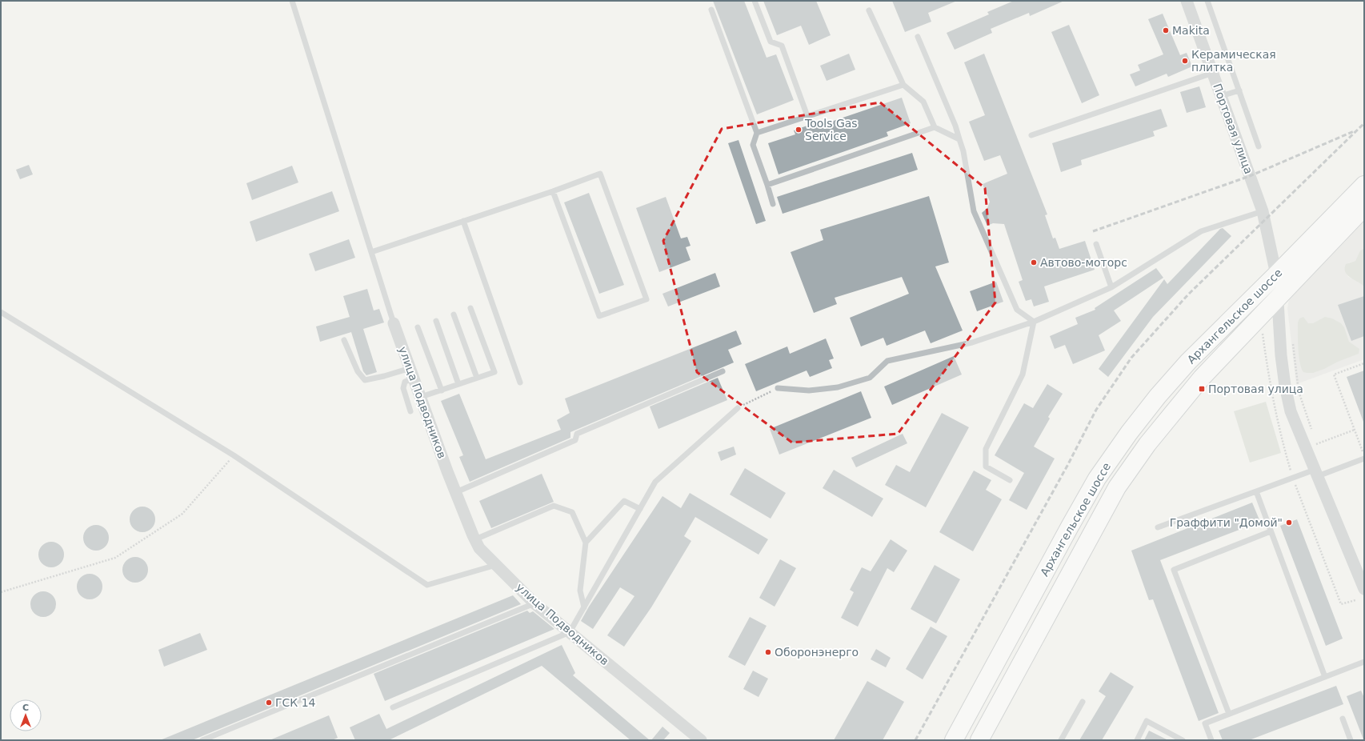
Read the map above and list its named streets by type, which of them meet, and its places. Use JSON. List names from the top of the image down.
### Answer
{
  "streets": {
    "main road": ["Архангельское шоссе"],
    "street": ["Портовая улица", "улица Подводников"]
  },
  "crossings": [
    ["Портовая улица", "Архангельское шоссе"]
  ],
  "places": {
    "other": [
      "Makita",
      "Керамическая плитка",
      "Tools Gas Service",
      "Автово-моторс",
      "Граффити \"Домой\"",
      "Оборонэнерго",
      "ГСК 14"
    ],
    "transit": ["Портовая улица"]
  },
  "north": "top"
}
